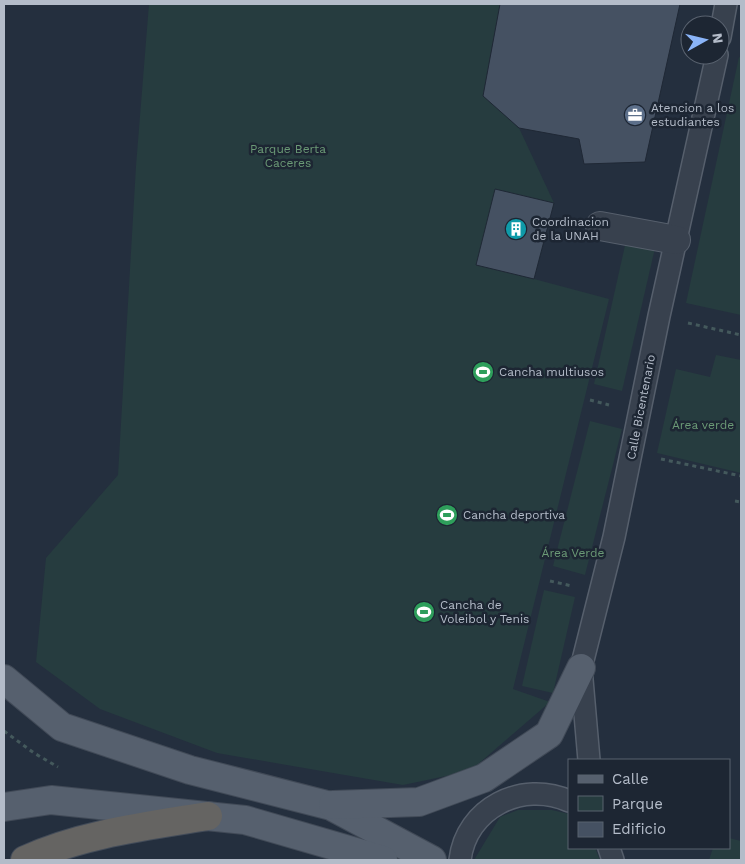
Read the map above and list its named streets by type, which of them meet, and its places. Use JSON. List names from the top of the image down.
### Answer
{
  "streets": {
    "lane": ["Calle Bicentenario"]
  },
  "parks": ["Parque Berta Caceres", "Área verde", "Área Verde"],
  "places": {
    "office": ["Atencion a los estudiantes"],
    "building": ["Coordinacion de la UNAH"],
    "sports": ["Cancha multiusos", "Cancha deportiva", "Cancha de Voleibol y Tenis"]
  },
  "legend": ["Calle", "Parque", "Edificio"],
  "north": "right"
}
